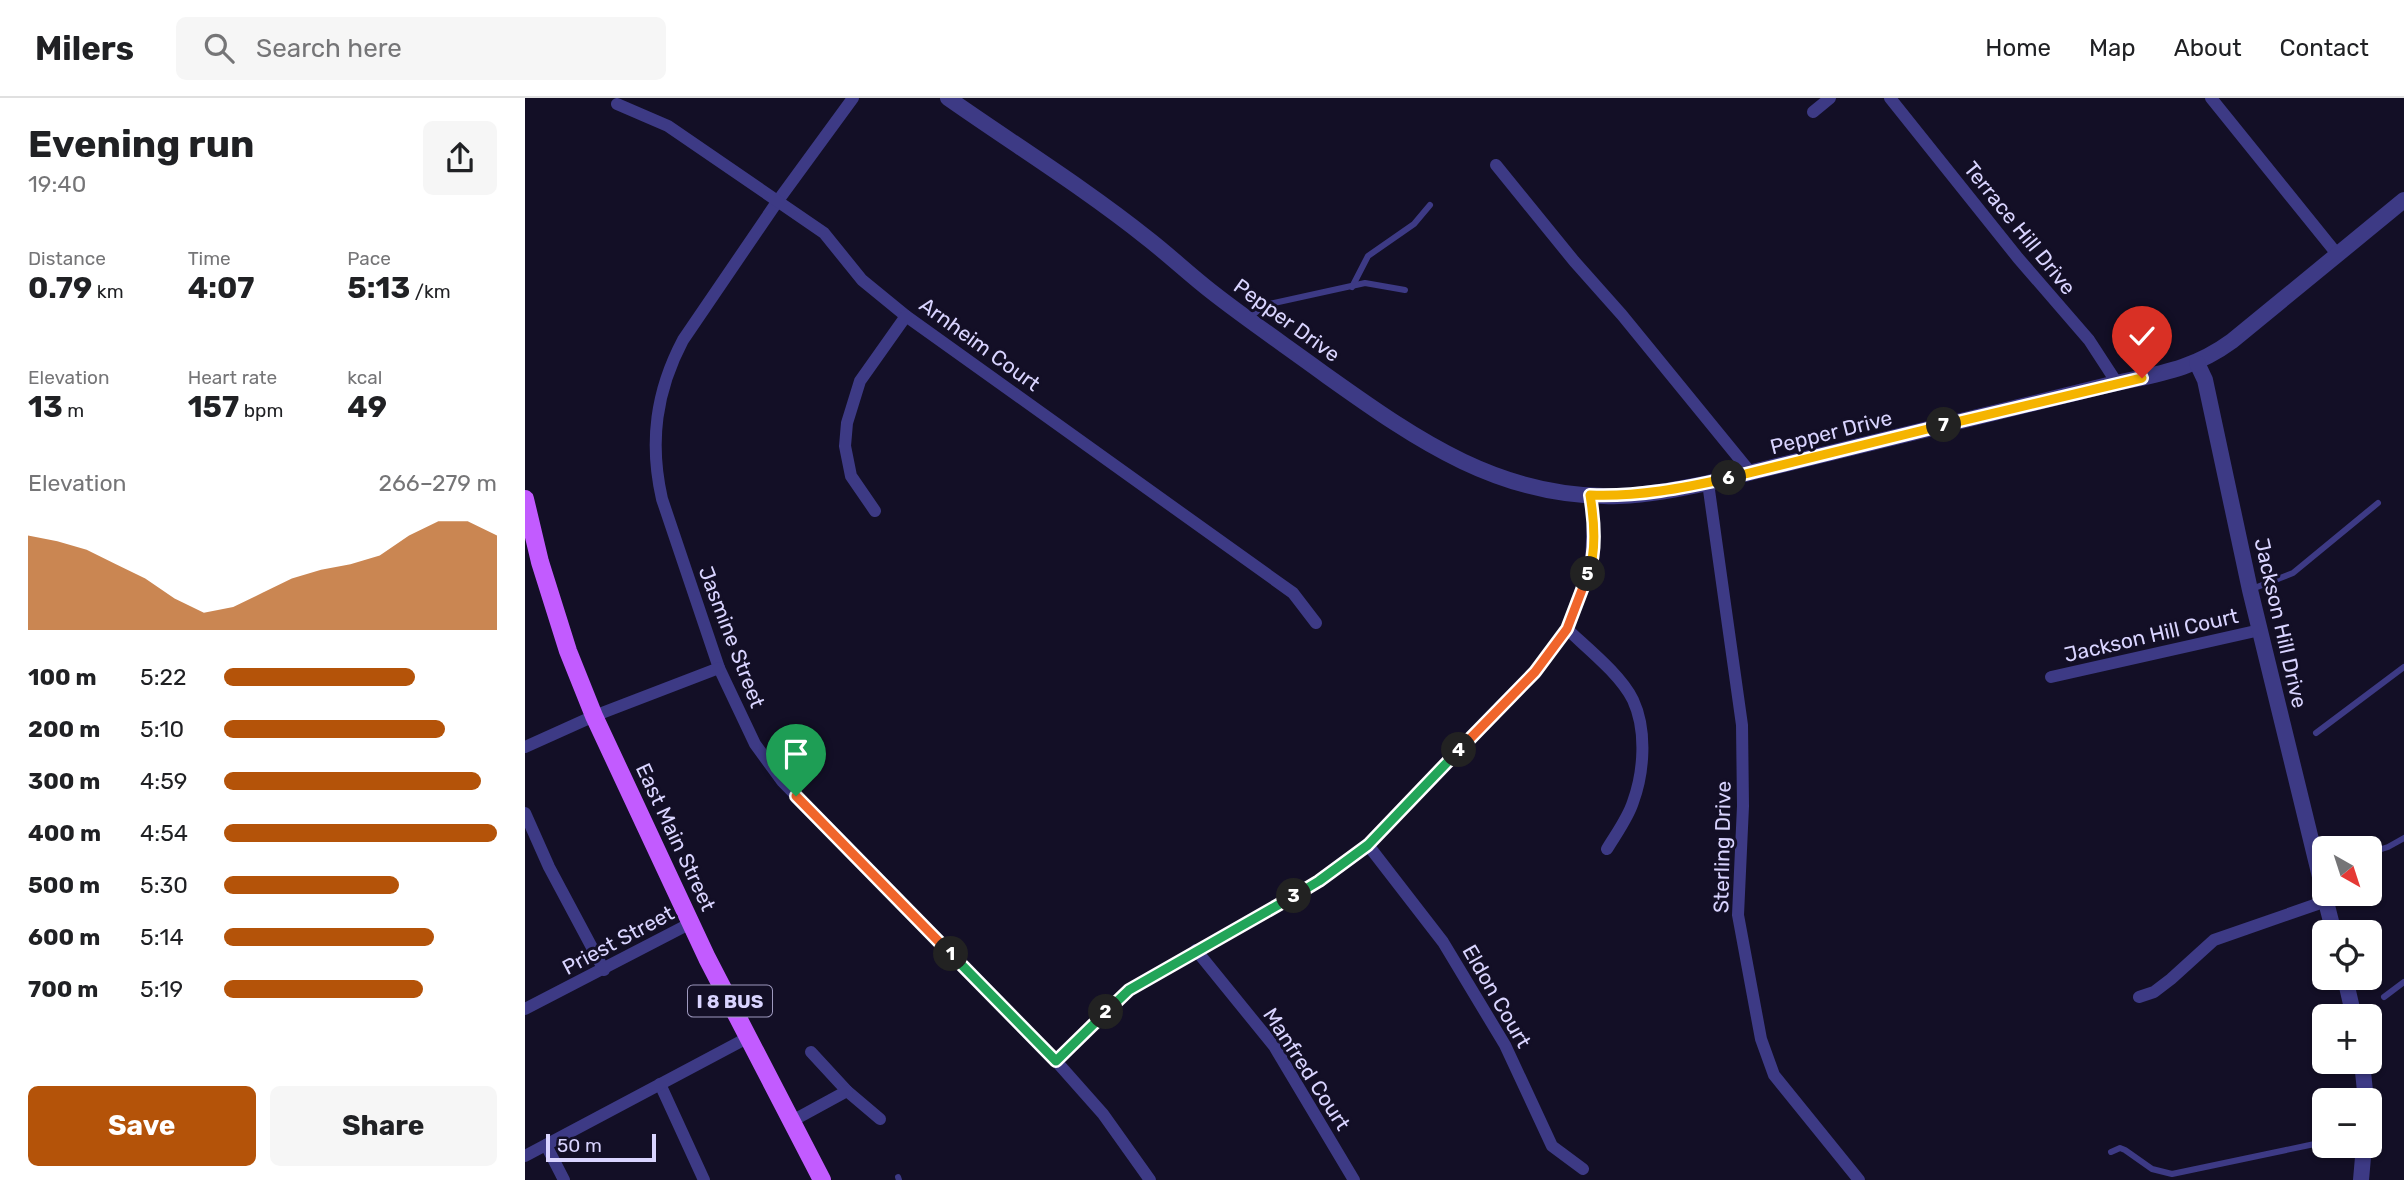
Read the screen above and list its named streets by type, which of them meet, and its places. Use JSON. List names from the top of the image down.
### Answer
{
  "streets": {
    "main road": ["East Main Street", "I 8 BUS"],
    "street": [
      "Terrace Hill Drive",
      "Pepper Drive",
      "Arnheim Court",
      "Jackson Hill Drive",
      "Jackson Hill Court",
      "Jasmine Street",
      "Sterling Drive",
      "Priest Street",
      "Eldon Court",
      "Manfred Court"
    ]
  },
  "crossings": [
    ["Terrace Hill Drive", "Pepper Drive"],
    ["Pepper Drive", "Jackson Hill Drive"],
    ["Pepper Drive", "Sterling Drive"],
    ["Arnheim Court", "Jasmine Street"],
    ["Jackson Hill Drive", "Jackson Hill Court"],
    ["East Main Street", "Priest Street"]
  ],
  "scale_bar": "50 m",
  "north": "bottom right",
  "page": {
    "header": "Milers",
    "search": "Search here",
    "nav": [
      "Home",
      "Map",
      "About",
      "Contact"
    ],
    "heading": ["Evening run", "19:40"],
    "stats": [
      ["Distance", "0.79 km"],
      ["Time", "4:07"],
      ["Pace", "5:13 /km"],
      ["Elevation", "13 m"],
      ["Heart rate", "157 bpm"],
      ["kcal", "49"]
    ],
    "pins": [
      "7",
      "6",
      "5",
      "4",
      "3",
      "1",
      "2"
    ],
    "chart": ["Elevation", "266–279 m"],
    "list": [
      {
        "name": "100 m",
        "note": "5:22"
      },
      {
        "name": "200 m",
        "note": "5:10"
      },
      {
        "name": "300 m",
        "note": "4:59"
      },
      {
        "name": "400 m",
        "note": "4:54"
      },
      {
        "name": "500 m",
        "note": "5:30"
      },
      {
        "name": "600 m",
        "note": "5:14"
      },
      {
        "name": "700 m",
        "note": "5:19"
      }
    ],
    "map_buttons": ["+", "−"],
    "buttons": ["Save", "Share"],
    "scale": "50 m"
  }
}
